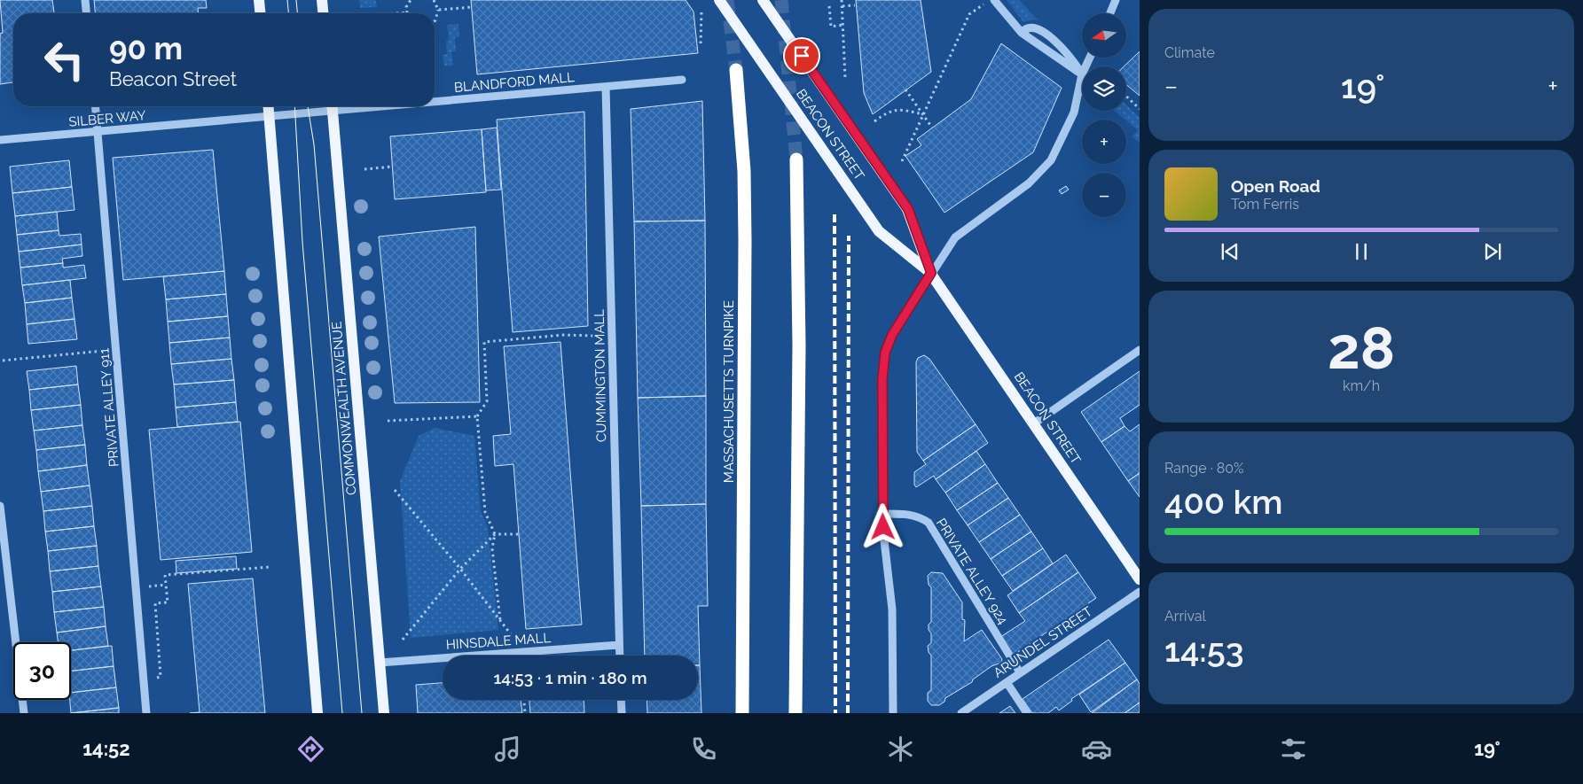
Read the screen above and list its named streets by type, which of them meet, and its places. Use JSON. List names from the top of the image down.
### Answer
{
  "streets": {
    "highway": ["MASSACHUSETTS TURNPIKE"],
    "main road": ["BEACON STREET", "COMMONWEALTH AVENUE"],
    "street": [
      "BLANDFORD MALL",
      "SILBER WAY",
      "CUMMINGTON MALL",
      "PRIVATE ALLEY 911",
      "PRIVATE ALLEY 924",
      "HINSDALE MALL",
      "ARUNDEL STREET"
    ]
  },
  "crossings": [
    ["BLANDFORD MALL", "SILBER WAY"],
    ["BLANDFORD MALL", "CUMMINGTON MALL"],
    ["BLANDFORD MALL", "COMMONWEALTH AVENUE"],
    ["SILBER WAY", "PRIVATE ALLEY 911"],
    ["CUMMINGTON MALL", "HINSDALE MALL"],
    ["COMMONWEALTH AVENUE", "HINSDALE MALL"],
    ["PRIVATE ALLEY 924", "ARUNDEL STREET"]
  ],
  "north": "left",
  "page": {
    "tile": [
      "Climate",
      ["28", "km/h"],
      ["Range · 80%", "400 km"],
      ["Arrival", "14:53"]
    ],
    "map_buttons": ["+", "−"],
    "turn": ["90 m", "Beacon Street"],
    "heat": ["−", "19°", "+"],
    "song": ["Open Road", "Tom Ferris"],
    "limit": "30",
    "trip": "14:53 · 1 min · 180 m",
    "tabs": ["14:52", "19°"]
  }
}
